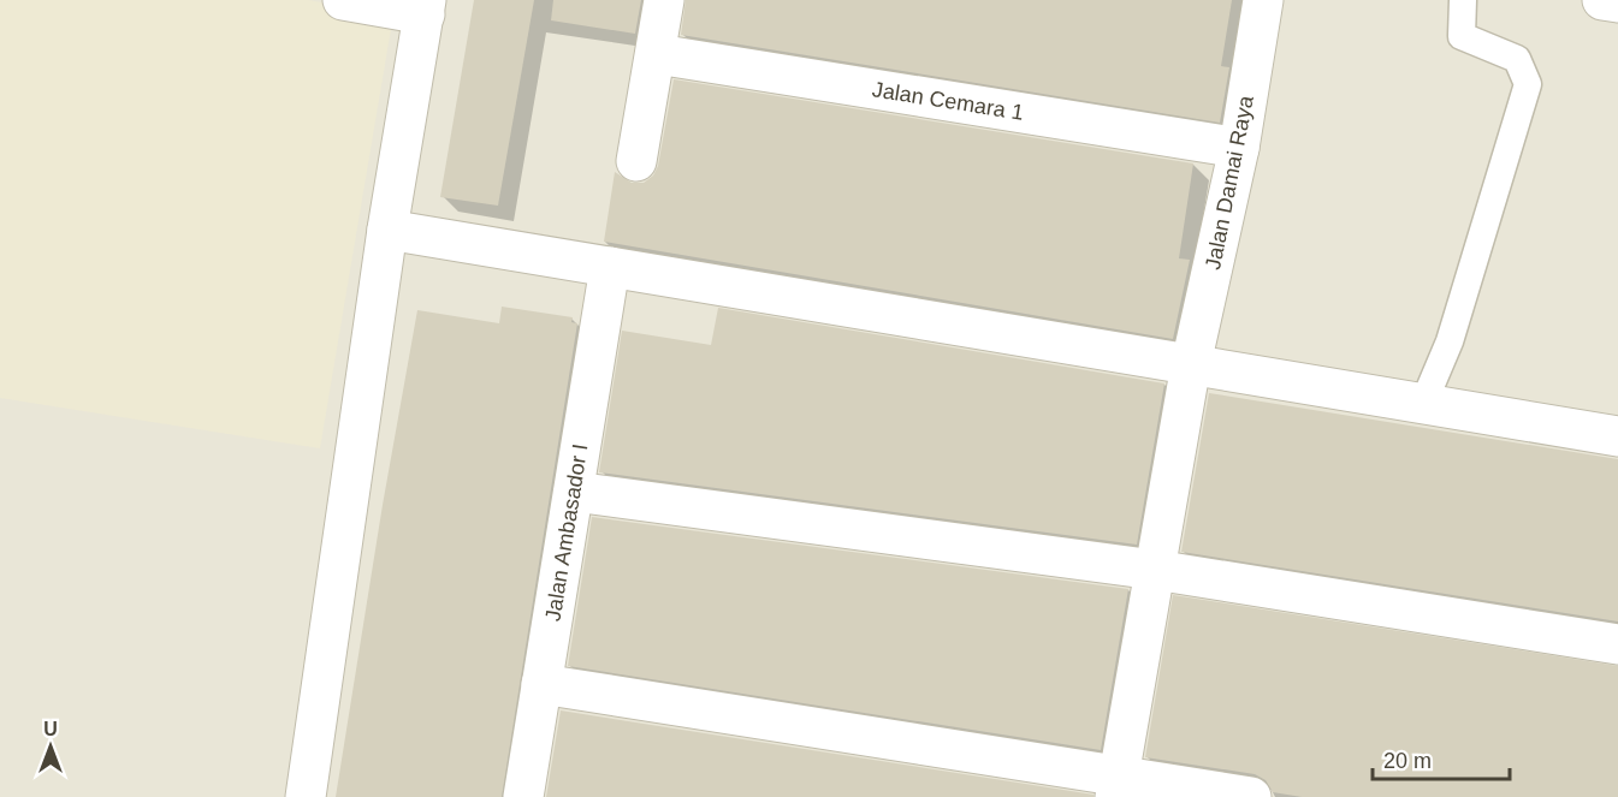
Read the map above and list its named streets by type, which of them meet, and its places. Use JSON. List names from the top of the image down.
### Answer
{
  "streets": {
    "street": ["Jalan Cemara 1", "Jalan Damai Raya", "Jalan Ambasador I"]
  },
  "crossings": [
    ["Jalan Cemara 1", "Jalan Damai Raya"]
  ],
  "scale_bar": "20 m",
  "north": "top"
}
